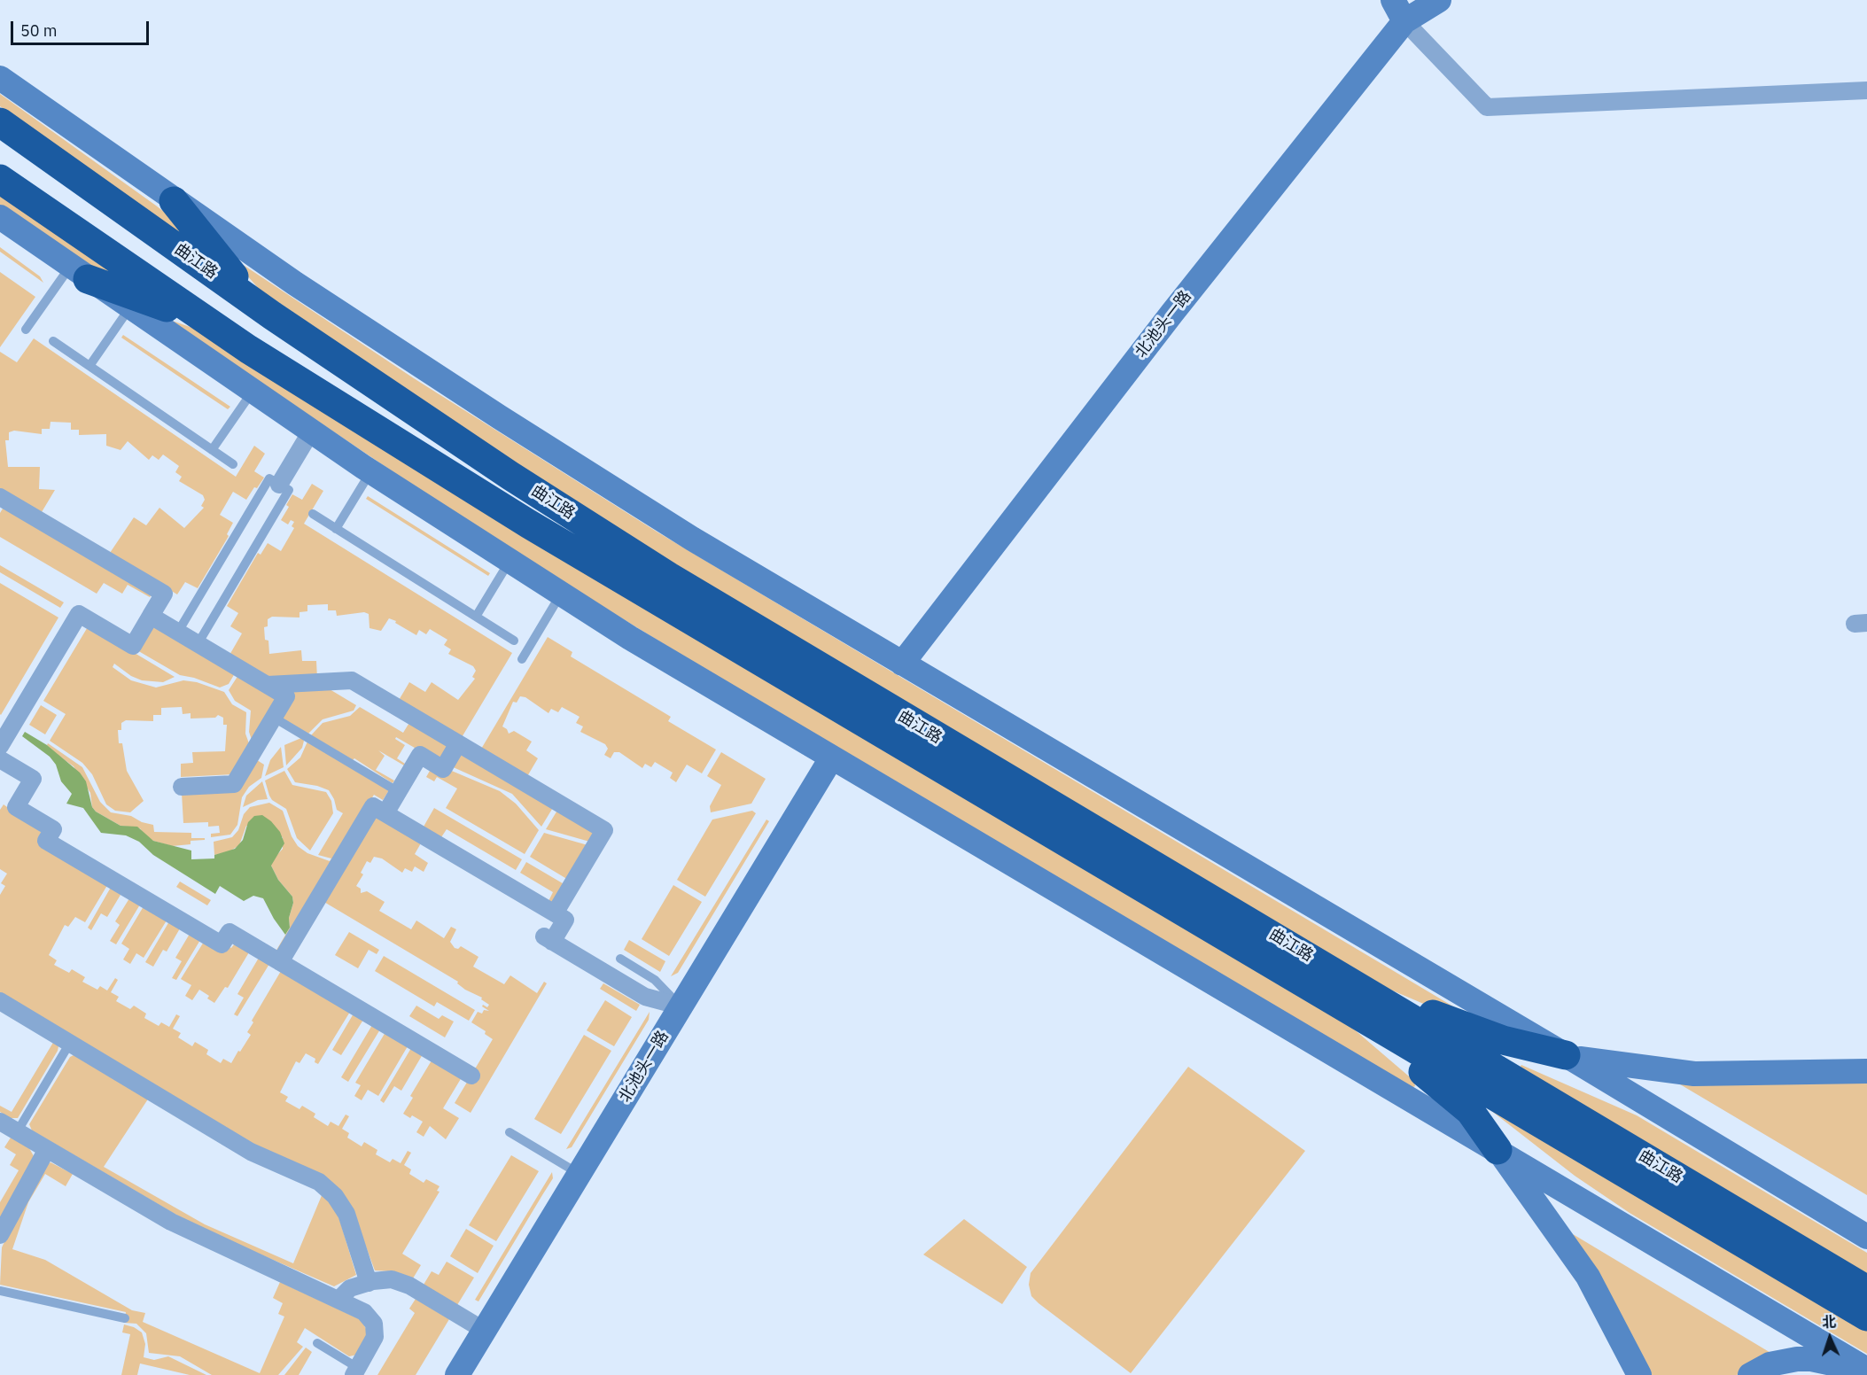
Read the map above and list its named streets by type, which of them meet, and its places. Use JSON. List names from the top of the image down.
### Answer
{
  "streets": {
    "highway": ["曲江路"],
    "main road": ["北池头一路"]
  },
  "scale_bar": "50 m",
  "north": "top"
}
